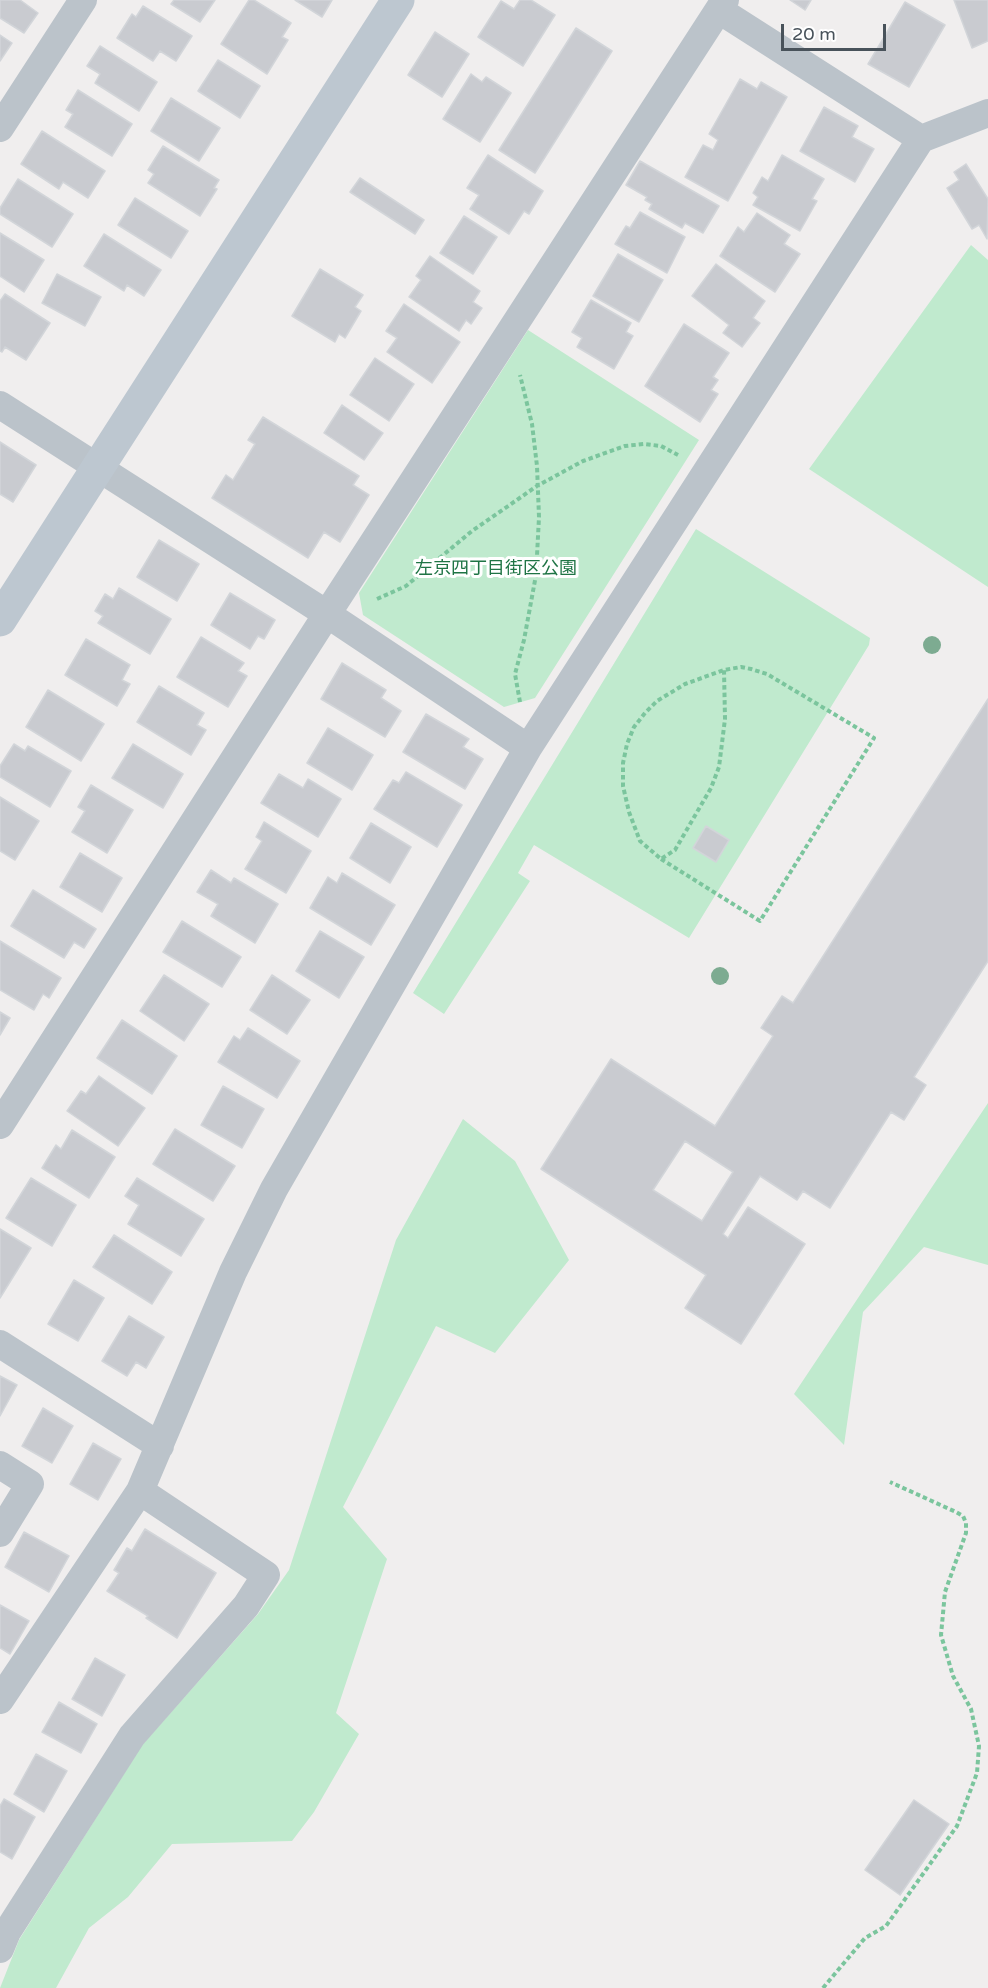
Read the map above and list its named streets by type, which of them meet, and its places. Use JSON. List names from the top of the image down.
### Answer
{
  "parks": ["左京四丁目街区公園"],
  "scale_bar": "20 m"
}
